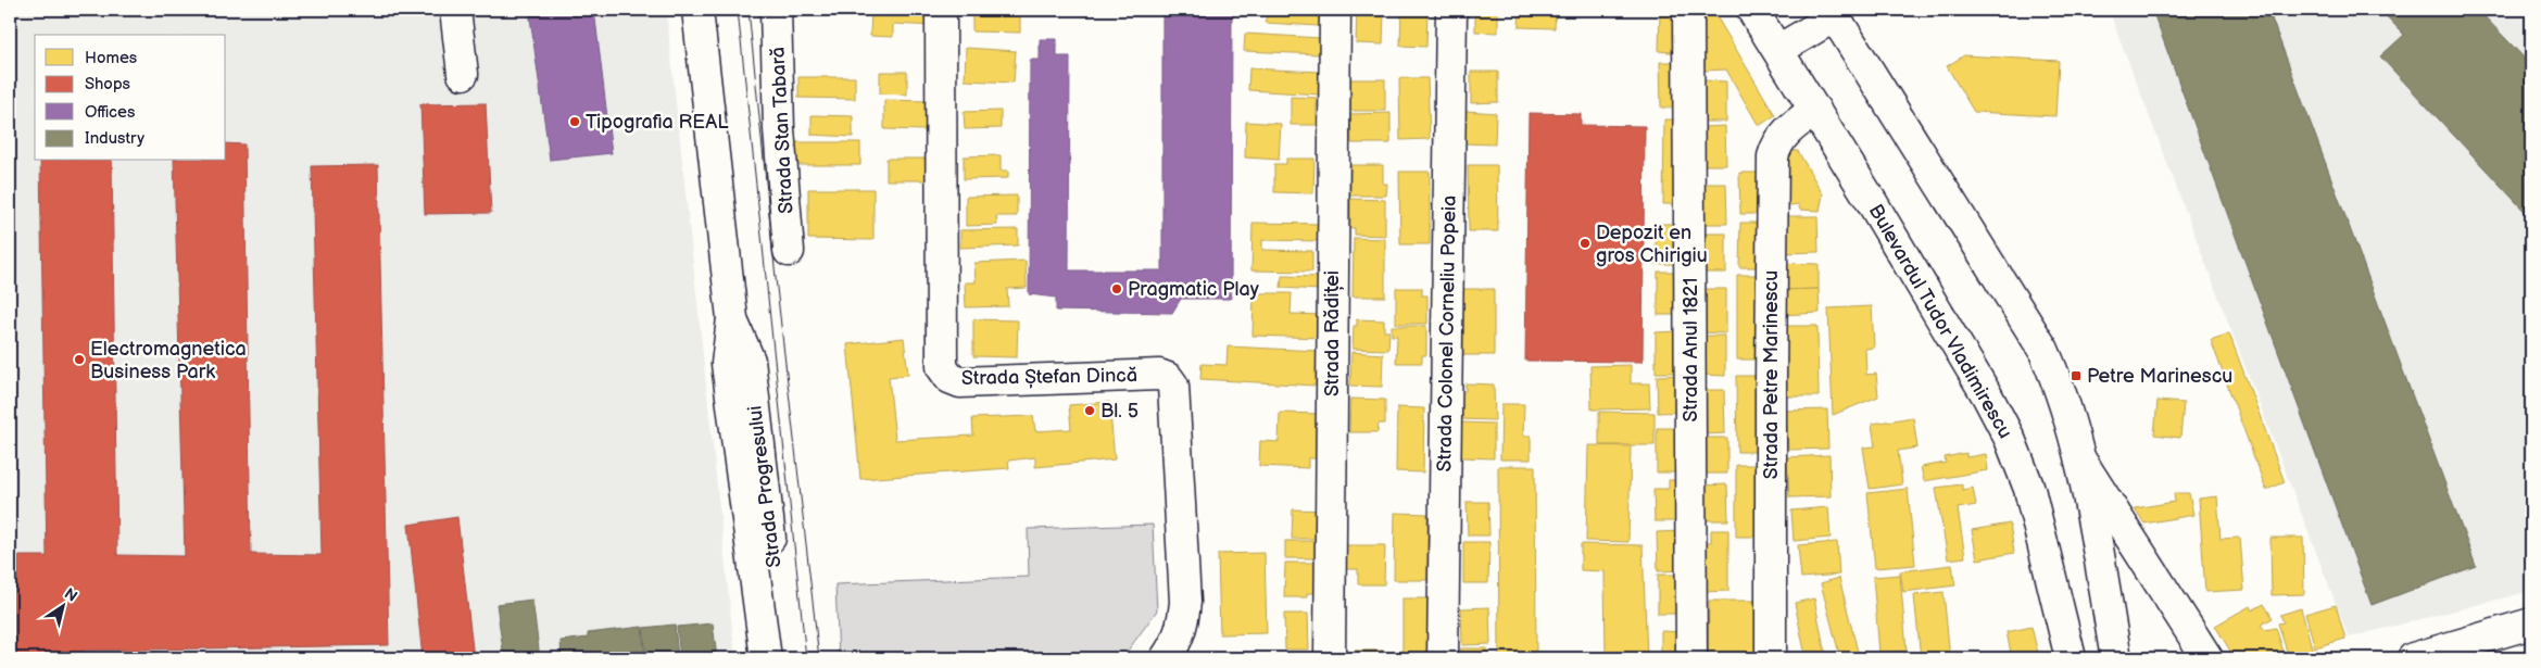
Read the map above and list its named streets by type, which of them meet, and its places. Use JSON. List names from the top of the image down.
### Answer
{
  "streets": {
    "street": [
      "Strada Stan Tabară",
      "Bulevardul Tudor Vladimirescu",
      "Strada Rădiței",
      "Strada Colonel Corneliu Popeia",
      "Strada Anul 1821",
      "Strada Petre Marinescu",
      "Strada Ștefan Dincă",
      "Strada Progresului"
    ]
  },
  "crossings": [
    ["Bulevardul Tudor Vladimirescu", "Strada Petre Marinescu"]
  ],
  "places": {
    "other": [
      "Tipografia REAL",
      "Depozit en gros Chirigiu",
      "Pragmatic Play",
      "Electromagnetica Business Park",
      "Bl. 5"
    ],
    "transit": ["Petre Marinescu"]
  },
  "legend": [
    "Homes",
    "Shops",
    "Offices",
    "Industry"
  ],
  "north": "top right"
}
